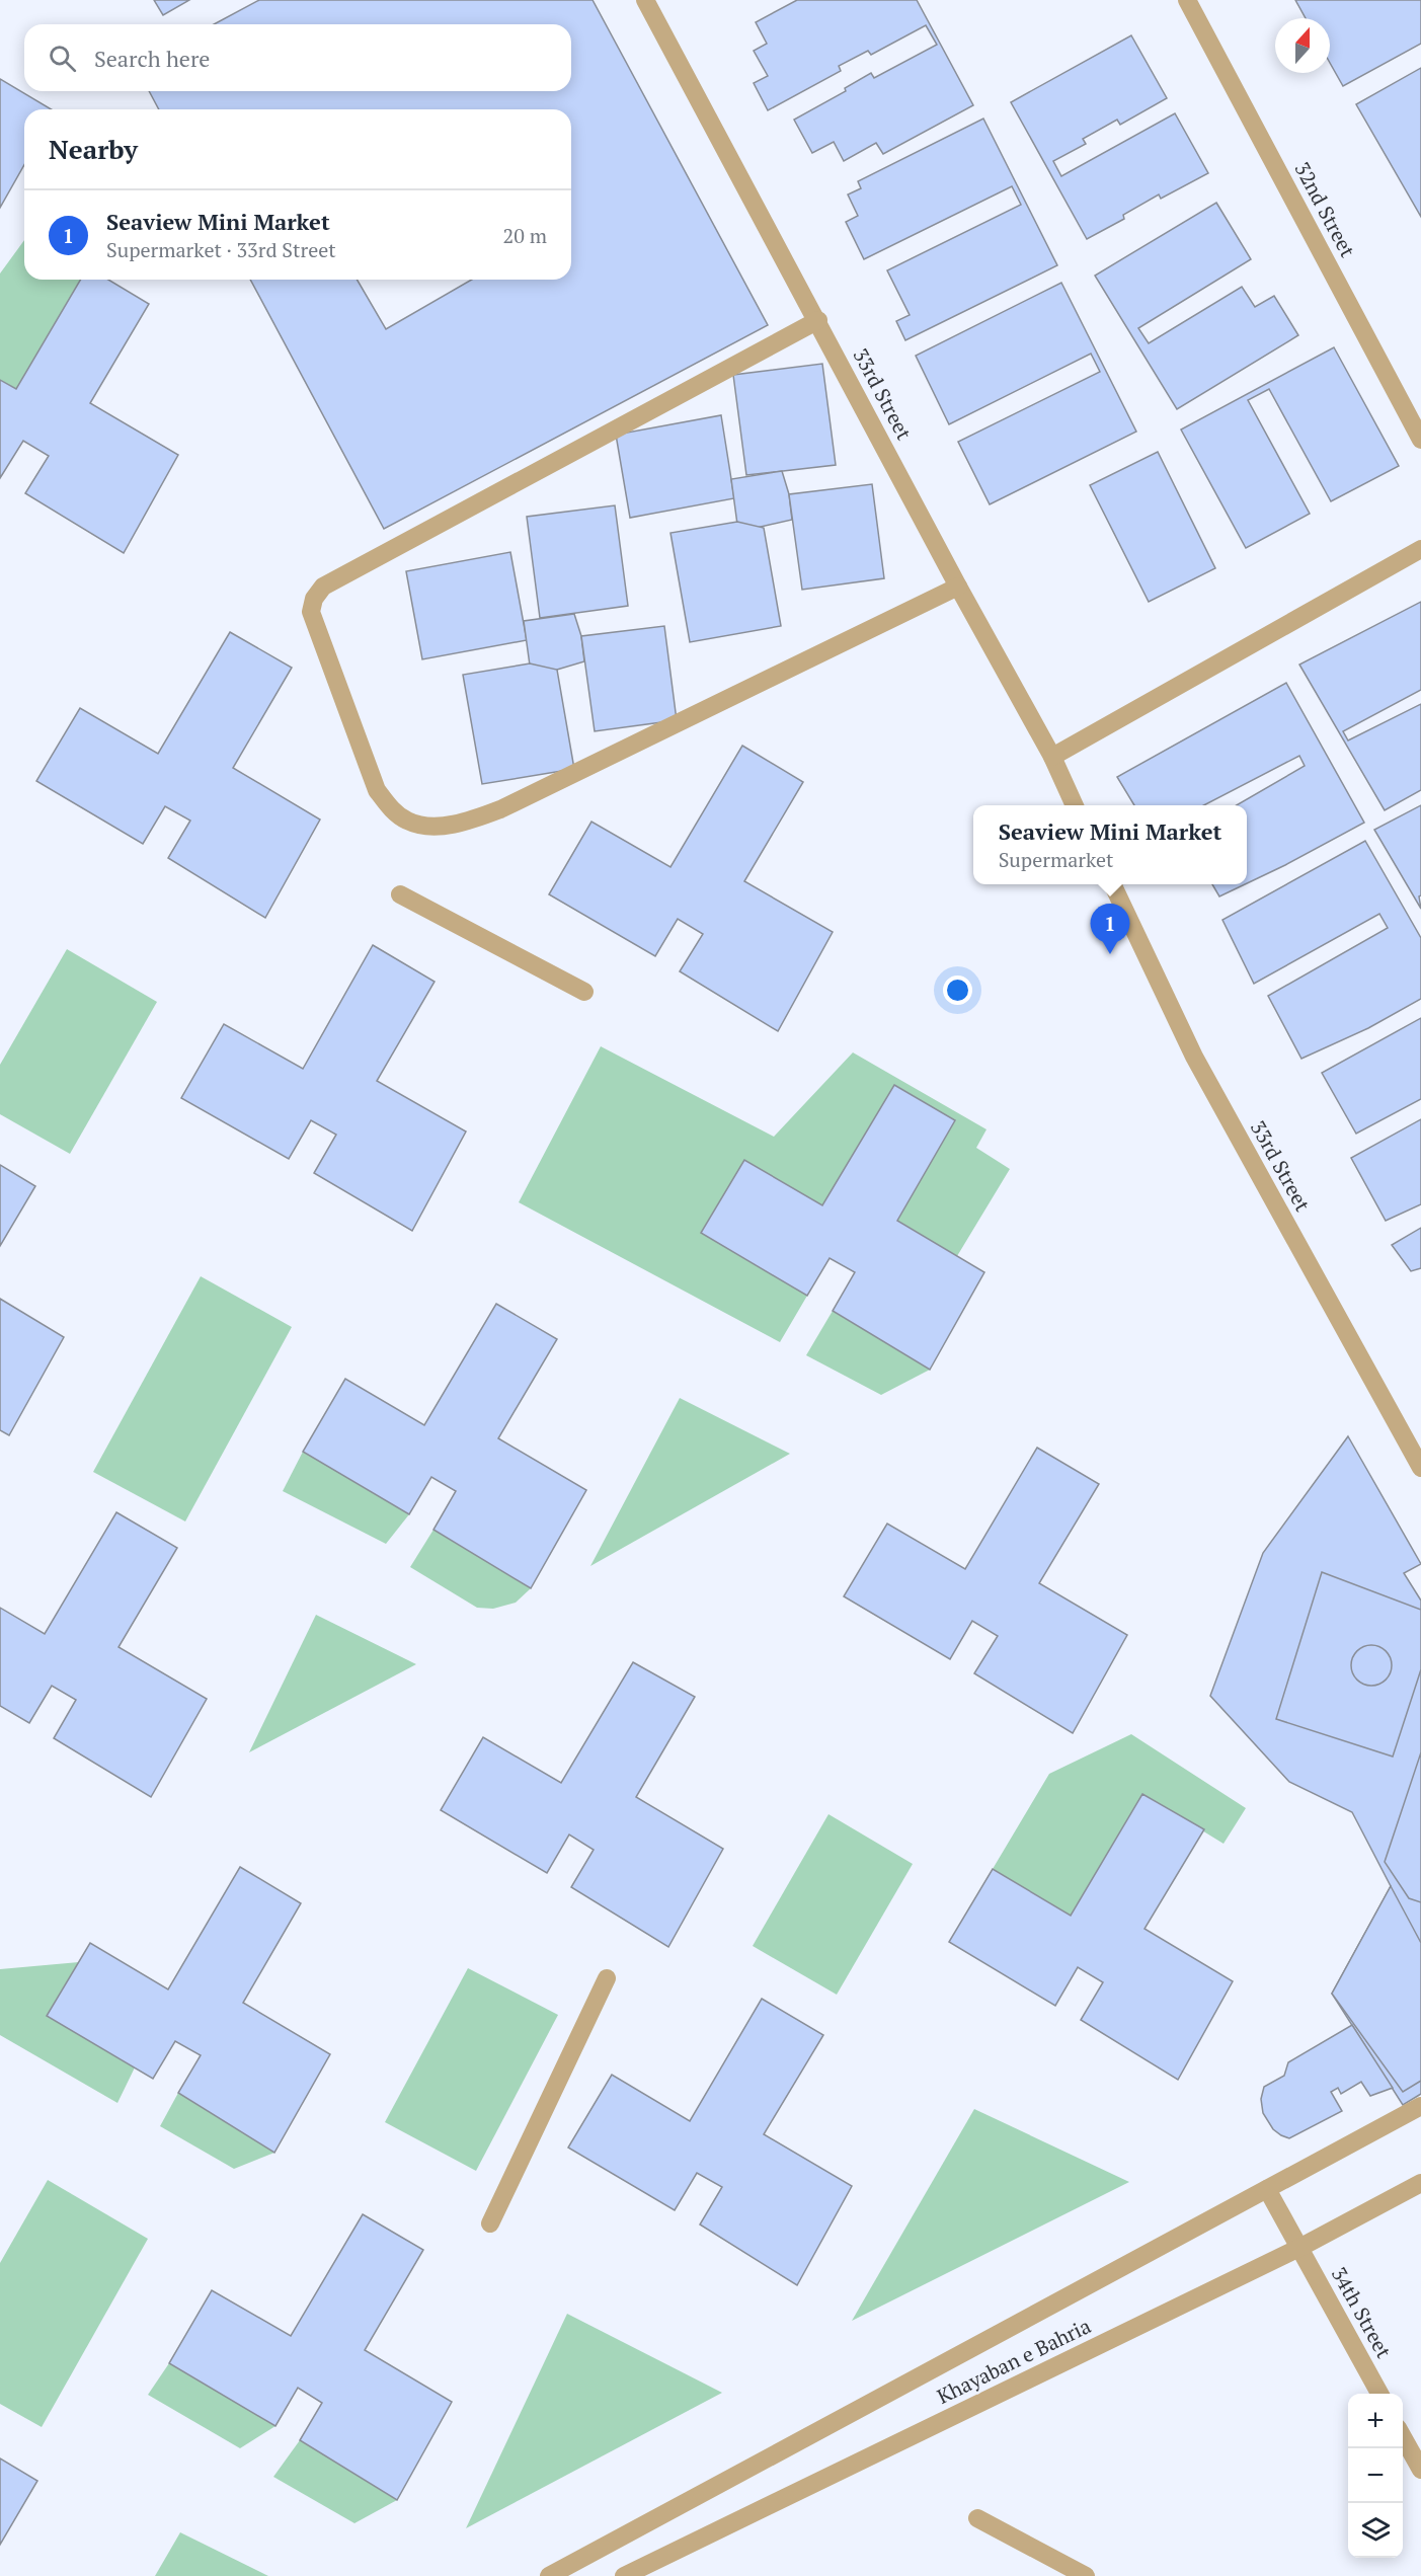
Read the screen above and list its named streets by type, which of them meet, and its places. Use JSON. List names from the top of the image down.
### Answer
{
  "streets": {
    "street": [
      "32nd Street",
      "33rd Street",
      "34th Street",
      "Khayaban e Bahria"
    ]
  },
  "crossings": [
    ["34th Street", "Khayaban e Bahria"]
  ],
  "north": "top",
  "page": {
    "search": "Search here",
    "heading": "Nearby",
    "list": [
      {
        "mark": "1",
        "name": "Seaview Mini Market",
        "note": "Supermarket · 33rd Street",
        "value": "20 m"
      }
    ],
    "popup": ["Seaview Mini Market", "Supermarket"],
    "pins": "1",
    "map_buttons": ["+", "−"]
  }
}
